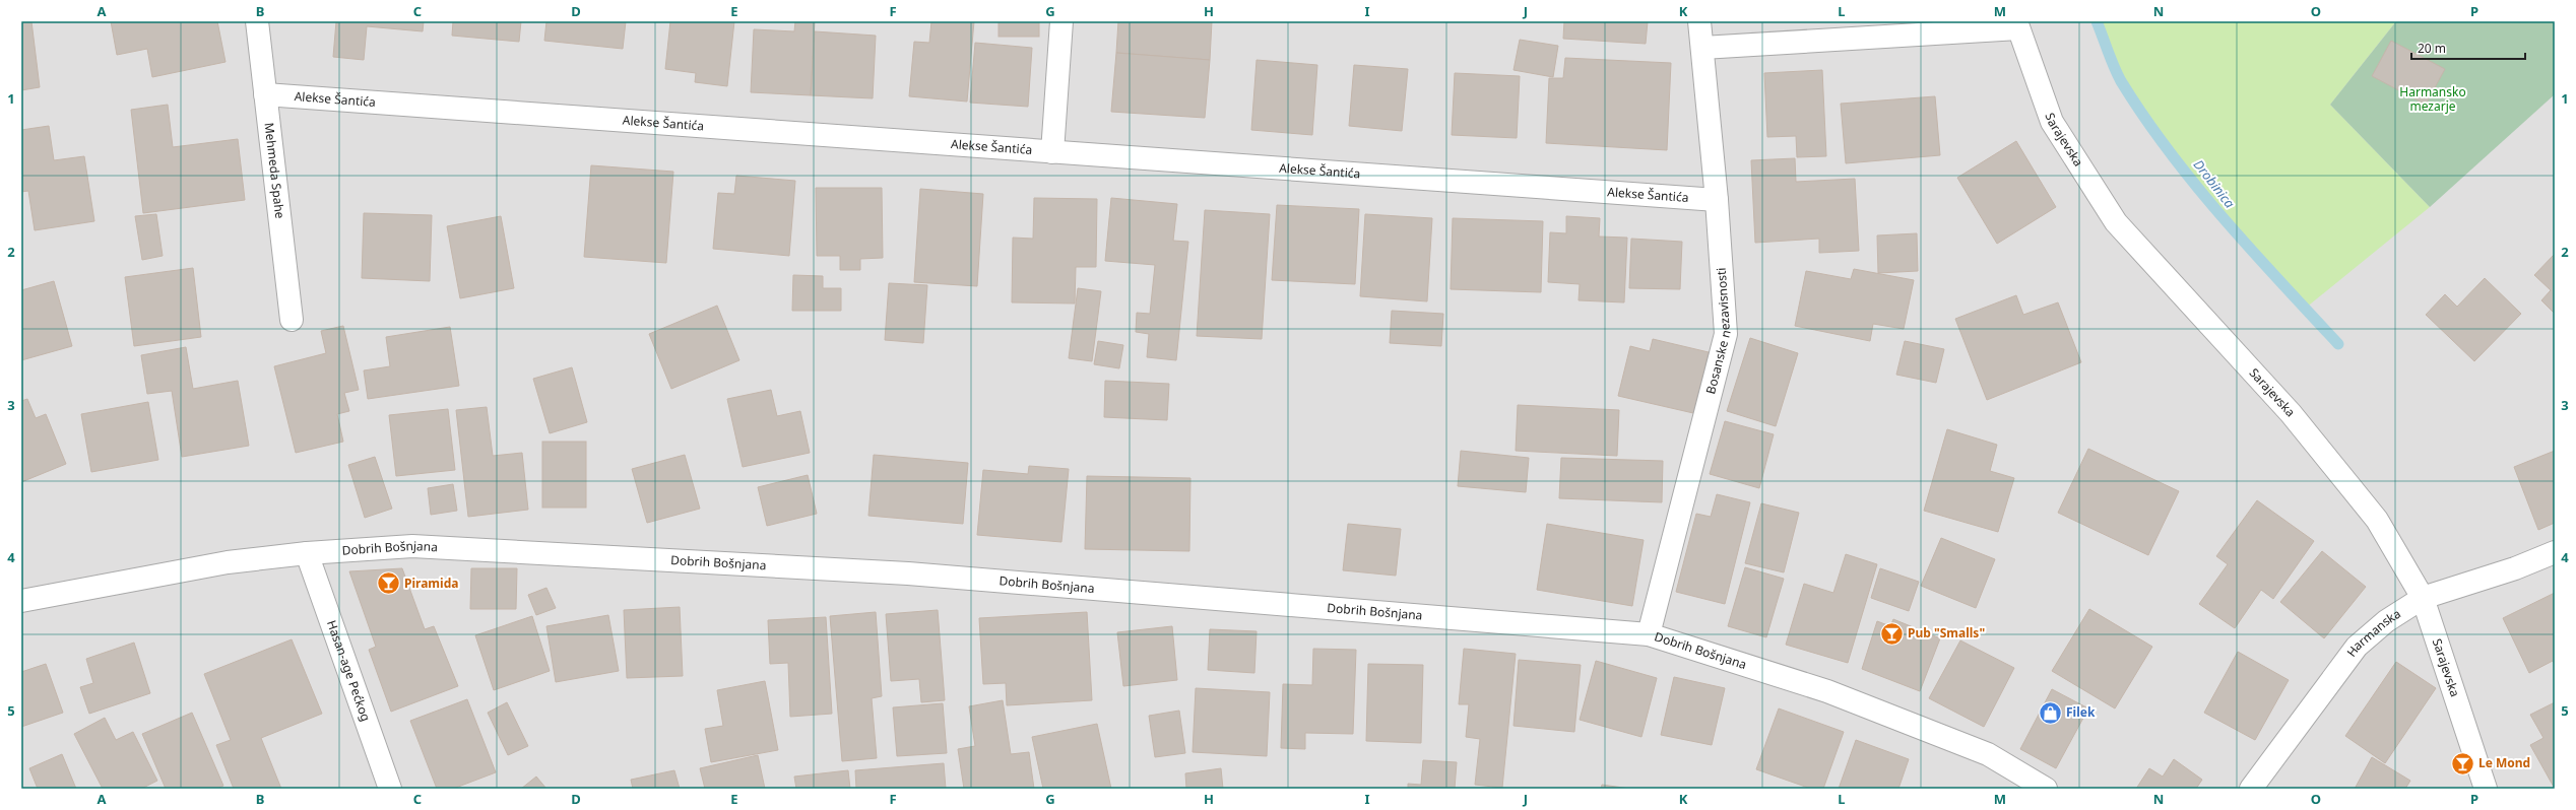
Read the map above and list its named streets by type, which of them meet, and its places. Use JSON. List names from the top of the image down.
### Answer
{
  "streets": {
    "street": [
      "Alekse Šantića",
      "Sarajevska",
      "Mehmeda Spahe",
      "Bosanske nezavisnosti",
      "Dobrih Bošnjana",
      "Harmanska",
      "Hasan-age Pećkog"
    ]
  },
  "crossings": [
    ["Alekse Šantića", "Mehmeda Spahe"],
    ["Alekse Šantića", "Bosanske nezavisnosti"],
    ["Sarajevska", "Harmanska"],
    ["Bosanske nezavisnosti", "Dobrih Bošnjana"],
    ["Dobrih Bošnjana", "Hasan-age Pećkog"]
  ],
  "water": ["Drobinica"],
  "parks": ["Harmansko mezarje"],
  "places": {
    "bar": ["Piramida", "Pub \"Smalls\"", "Le Mond"],
    "shop": ["Filek"]
  },
  "scale_bar": "20 m",
  "grid": {
    "columns": [
      "A",
      "B",
      "C",
      "D",
      "E",
      "F",
      "G",
      "H",
      "I",
      "J",
      "K",
      "L",
      "M",
      "N",
      "O",
      "P"
    ],
    "rows": [
      "1",
      "2",
      "3",
      "4",
      "5"
    ]
  }
}
